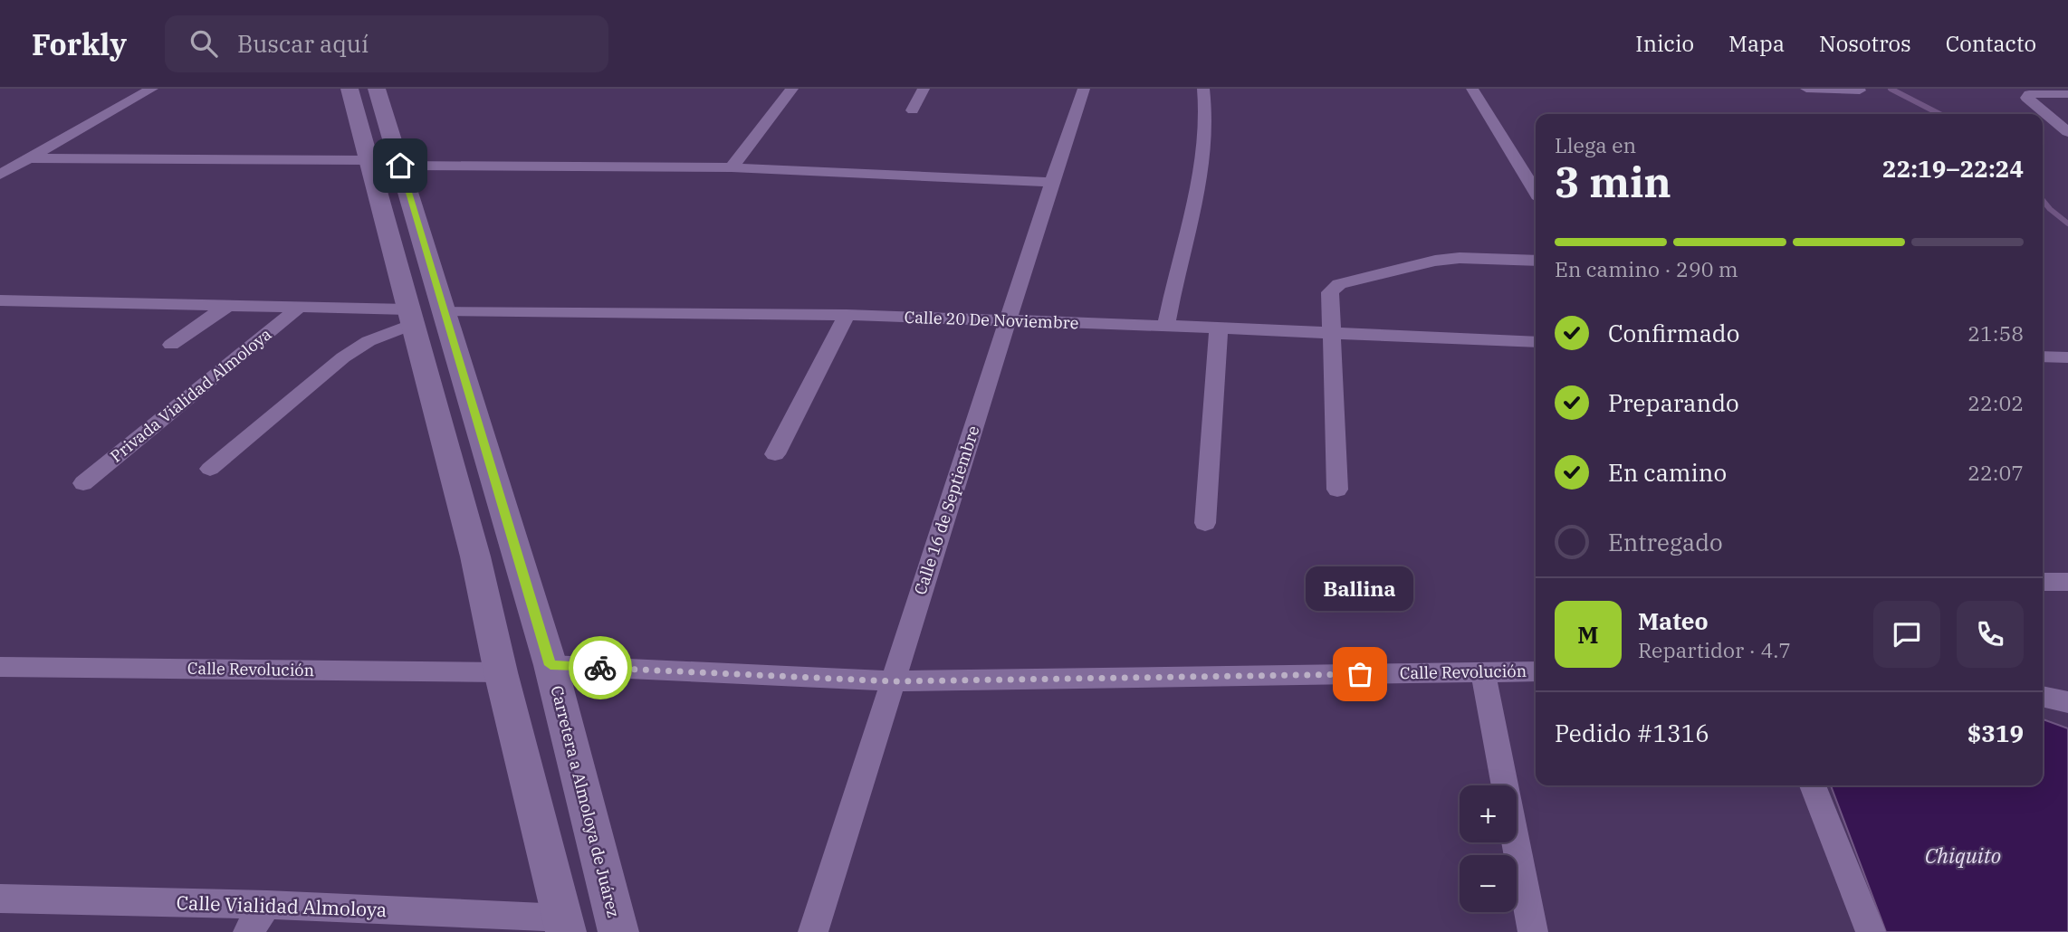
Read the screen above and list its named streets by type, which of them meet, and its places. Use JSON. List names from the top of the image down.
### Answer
{
  "streets": {
    "main road": ["Carretera a Almoloya de Juárez"],
    "street": [
      "Calle 20 De Noviembre",
      "Privada Vialidad Almoloya",
      "Calle 16 de Septiembre",
      "Calle Revolución",
      "Calle Vialidad Almoloya"
    ]
  },
  "crossings": [
    ["Calle 20 De Noviembre", "Calle 16 de Septiembre"],
    ["Calle 20 De Noviembre", "Carretera a Almoloya de Juárez"],
    ["Calle 16 de Septiembre", "Calle Revolución"],
    ["Calle Revolución", "Carretera a Almoloya de Juárez"]
  ],
  "water": ["Chiquito"],
  "places": ["Ballina"],
  "page": {
    "header": "Forkly",
    "search": "Buscar aquí",
    "nav": [
      "Inicio",
      "Mapa",
      "Nosotros",
      "Contacto"
    ],
    "heading": ["3 min", "Llega en", "22:19–22:24"],
    "panel": [
      "Mateo",
      "Repartidor · 4.7",
      "Pedido #1316",
      "$319"
    ],
    "bar": "En camino · 290 m",
    "list": [
      ["Confirmado", "21:58"],
      ["Preparando", "22:02"],
      ["En camino", "22:07"],
      "Entregado"
    ],
    "bubble": "Ballina",
    "round": "M",
    "map_buttons": ["+", "−"]
  }
}
